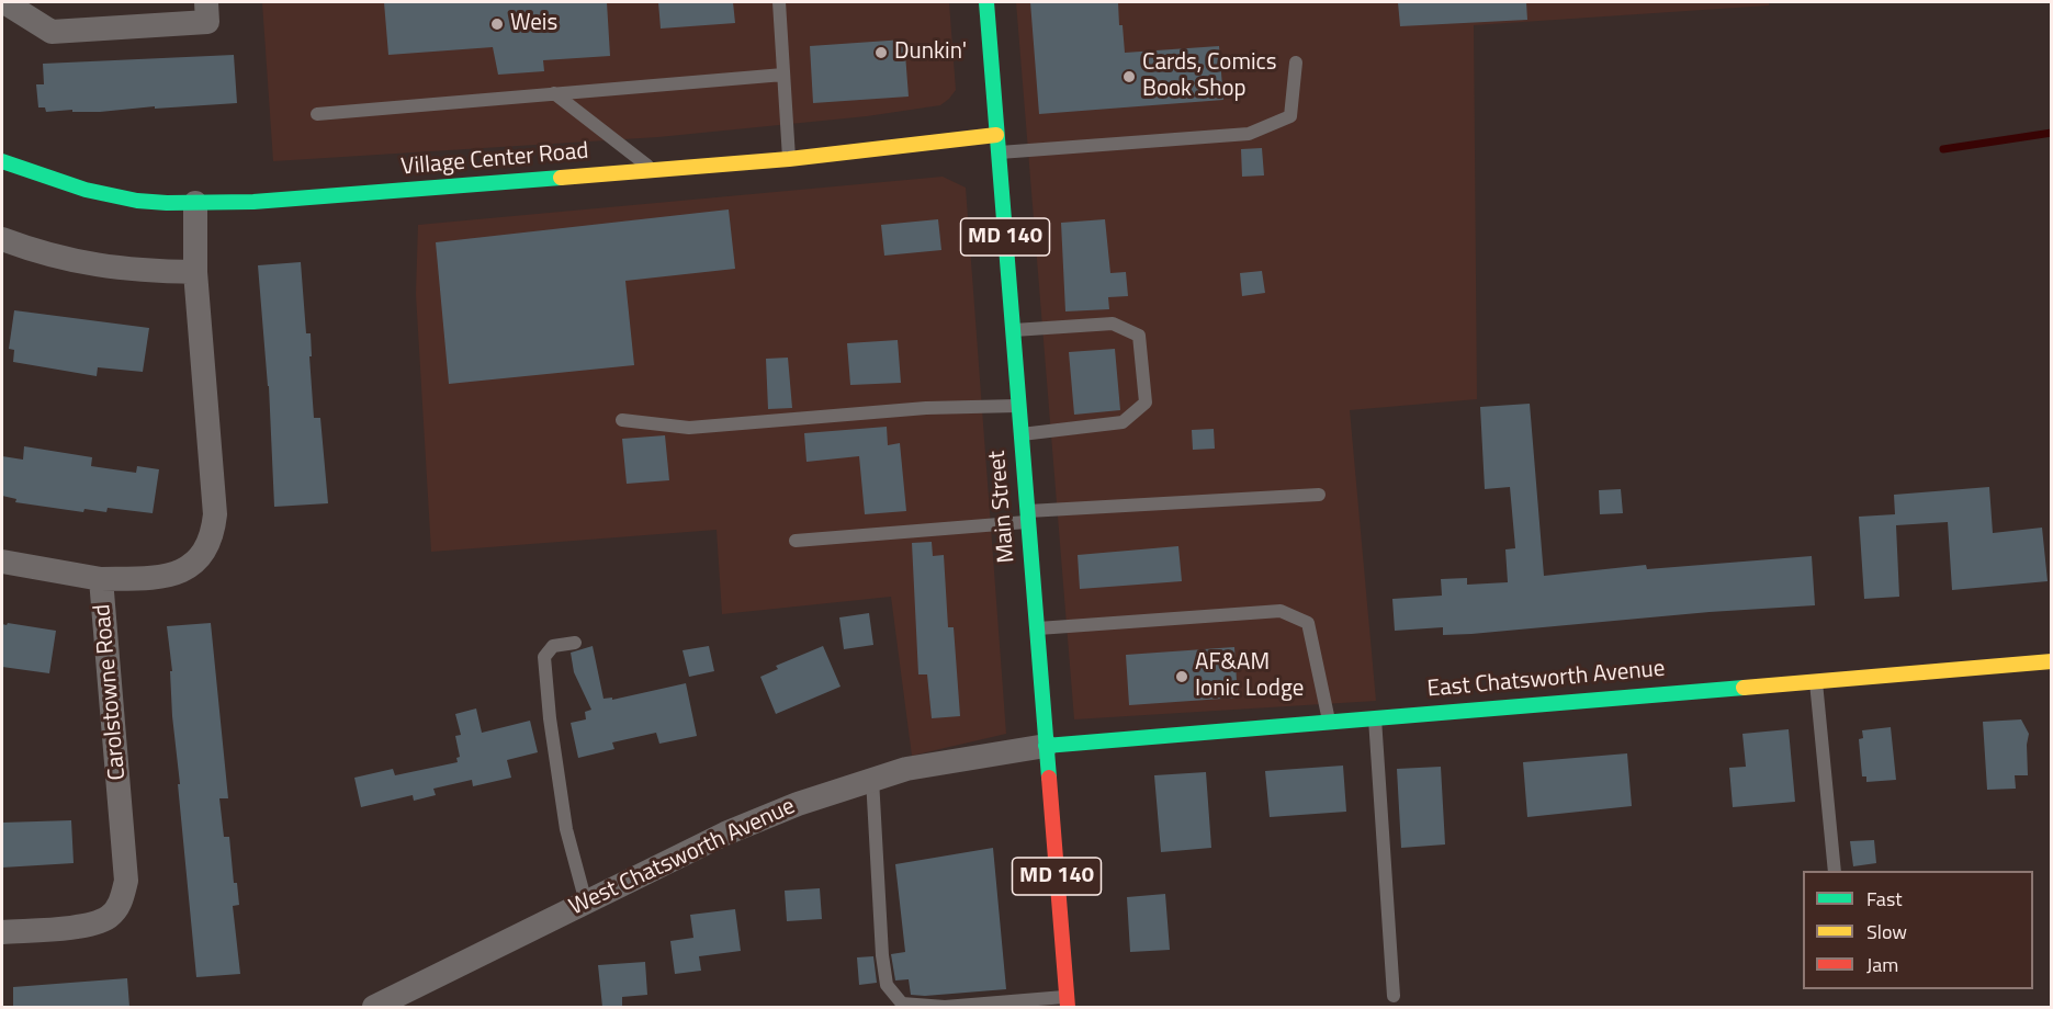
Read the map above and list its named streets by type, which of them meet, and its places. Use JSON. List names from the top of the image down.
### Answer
{
  "streets": {
    "street": [
      "Village Center Road",
      "MD 140",
      "Main Street",
      "East Chatsworth Avenue",
      "Carolstowne Road",
      "West Chatsworth Avenue"
    ]
  },
  "crossings": [
    ["Village Center Road", "Main Street"],
    ["Village Center Road", "Carolstowne Road"],
    ["Main Street", "East Chatsworth Avenue"],
    ["Main Street", "West Chatsworth Avenue"],
    ["East Chatsworth Avenue", "West Chatsworth Avenue"]
  ],
  "places": [
    "Weis",
    "Dunkin'",
    "Cards, Comics Book Shop",
    "AF&AM Ionic Lodge"
  ],
  "legend": ["Fast", "Slow", "Jam"]
}
